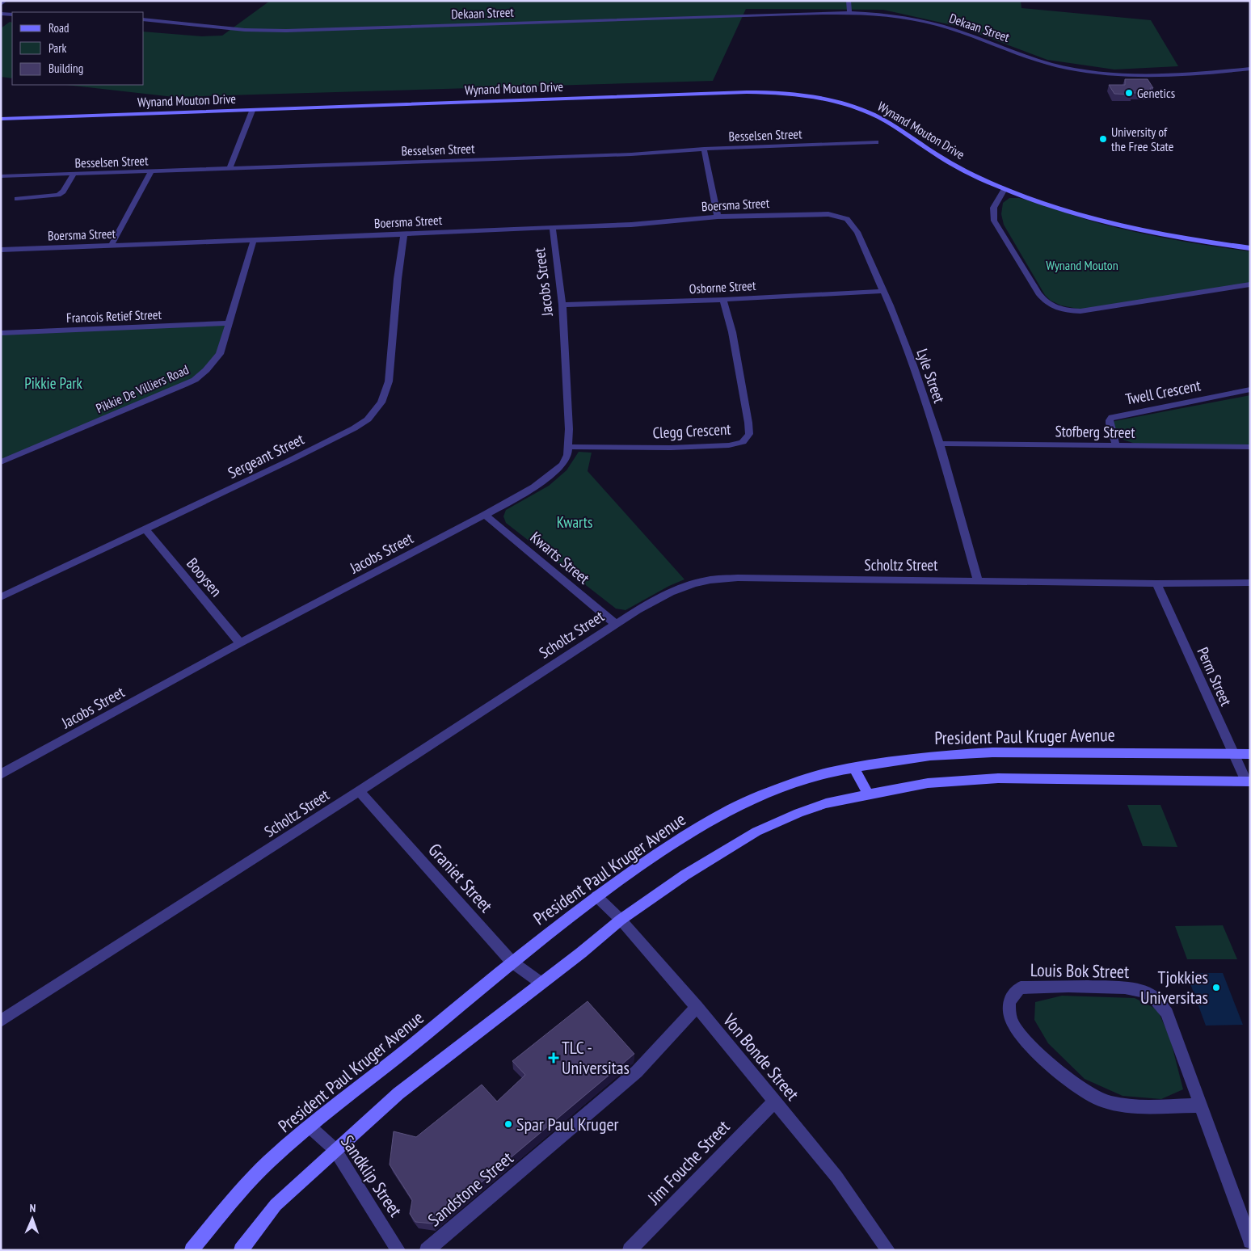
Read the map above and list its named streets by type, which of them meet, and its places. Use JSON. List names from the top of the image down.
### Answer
{
  "streets": {
    "street": [
      "Dekaan Street",
      "Wynand Mouton Drive",
      "Besselsen Street",
      "Boersma Street",
      "Jacobs Street",
      "Osborne Street",
      "Francois Retief Street",
      "Lyle Street",
      "Pikkie De Villiers Road",
      "Twell Crescent",
      "Clegg Crescent",
      "Stofberg Street",
      "Sergeant Street",
      "Kwarts Street",
      "Scholtz Street",
      "Booysen",
      "Perm Street",
      "President Paul Kruger Avenue",
      "Graniet Street",
      "Louis Bok Street",
      "Von Bonde Street",
      "Jim Fouche Street",
      "Sandklip Street",
      "Sandstone Street"
    ]
  },
  "crossings": [
    ["Boersma Street", "Jacobs Street"],
    ["Boersma Street", "Lyle Street"],
    ["Boersma Street", "Pikkie De Villiers Road"],
    ["Boersma Street", "Sergeant Street"],
    ["Jacobs Street", "Osborne Street"],
    ["Jacobs Street", "Clegg Crescent"],
    ["Jacobs Street", "Kwarts Street"],
    ["Jacobs Street", "Booysen"],
    ["Osborne Street", "Lyle Street"],
    ["Osborne Street", "Clegg Crescent"],
    ["Francois Retief Street", "Pikkie De Villiers Road"],
    ["Lyle Street", "Stofberg Street"],
    ["Lyle Street", "Scholtz Street"],
    ["Twell Crescent", "Stofberg Street"],
    ["Sergeant Street", "Booysen"],
    ["Kwarts Street", "Scholtz Street"],
    ["Scholtz Street", "Perm Street"],
    ["Scholtz Street", "Graniet Street"],
    ["Perm Street", "President Paul Kruger Avenue"],
    ["President Paul Kruger Avenue", "Graniet Street"],
    ["President Paul Kruger Avenue", "Von Bonde Street"],
    ["President Paul Kruger Avenue", "Sandklip Street"],
    ["Von Bonde Street", "Jim Fouche Street"],
    ["Von Bonde Street", "Sandstone Street"]
  ],
  "parks": ["Wynand Mouton", "Pikkie Park", "Kwarts"],
  "places": {
    "other": [
      "Genetics",
      "University of the Free State",
      "Tjokkies Universitas",
      "Spar Paul Kruger"
    ],
    "health": ["TLC - Universitas"]
  },
  "legend": ["Road", "Park", "Building"],
  "north": "top"
}
